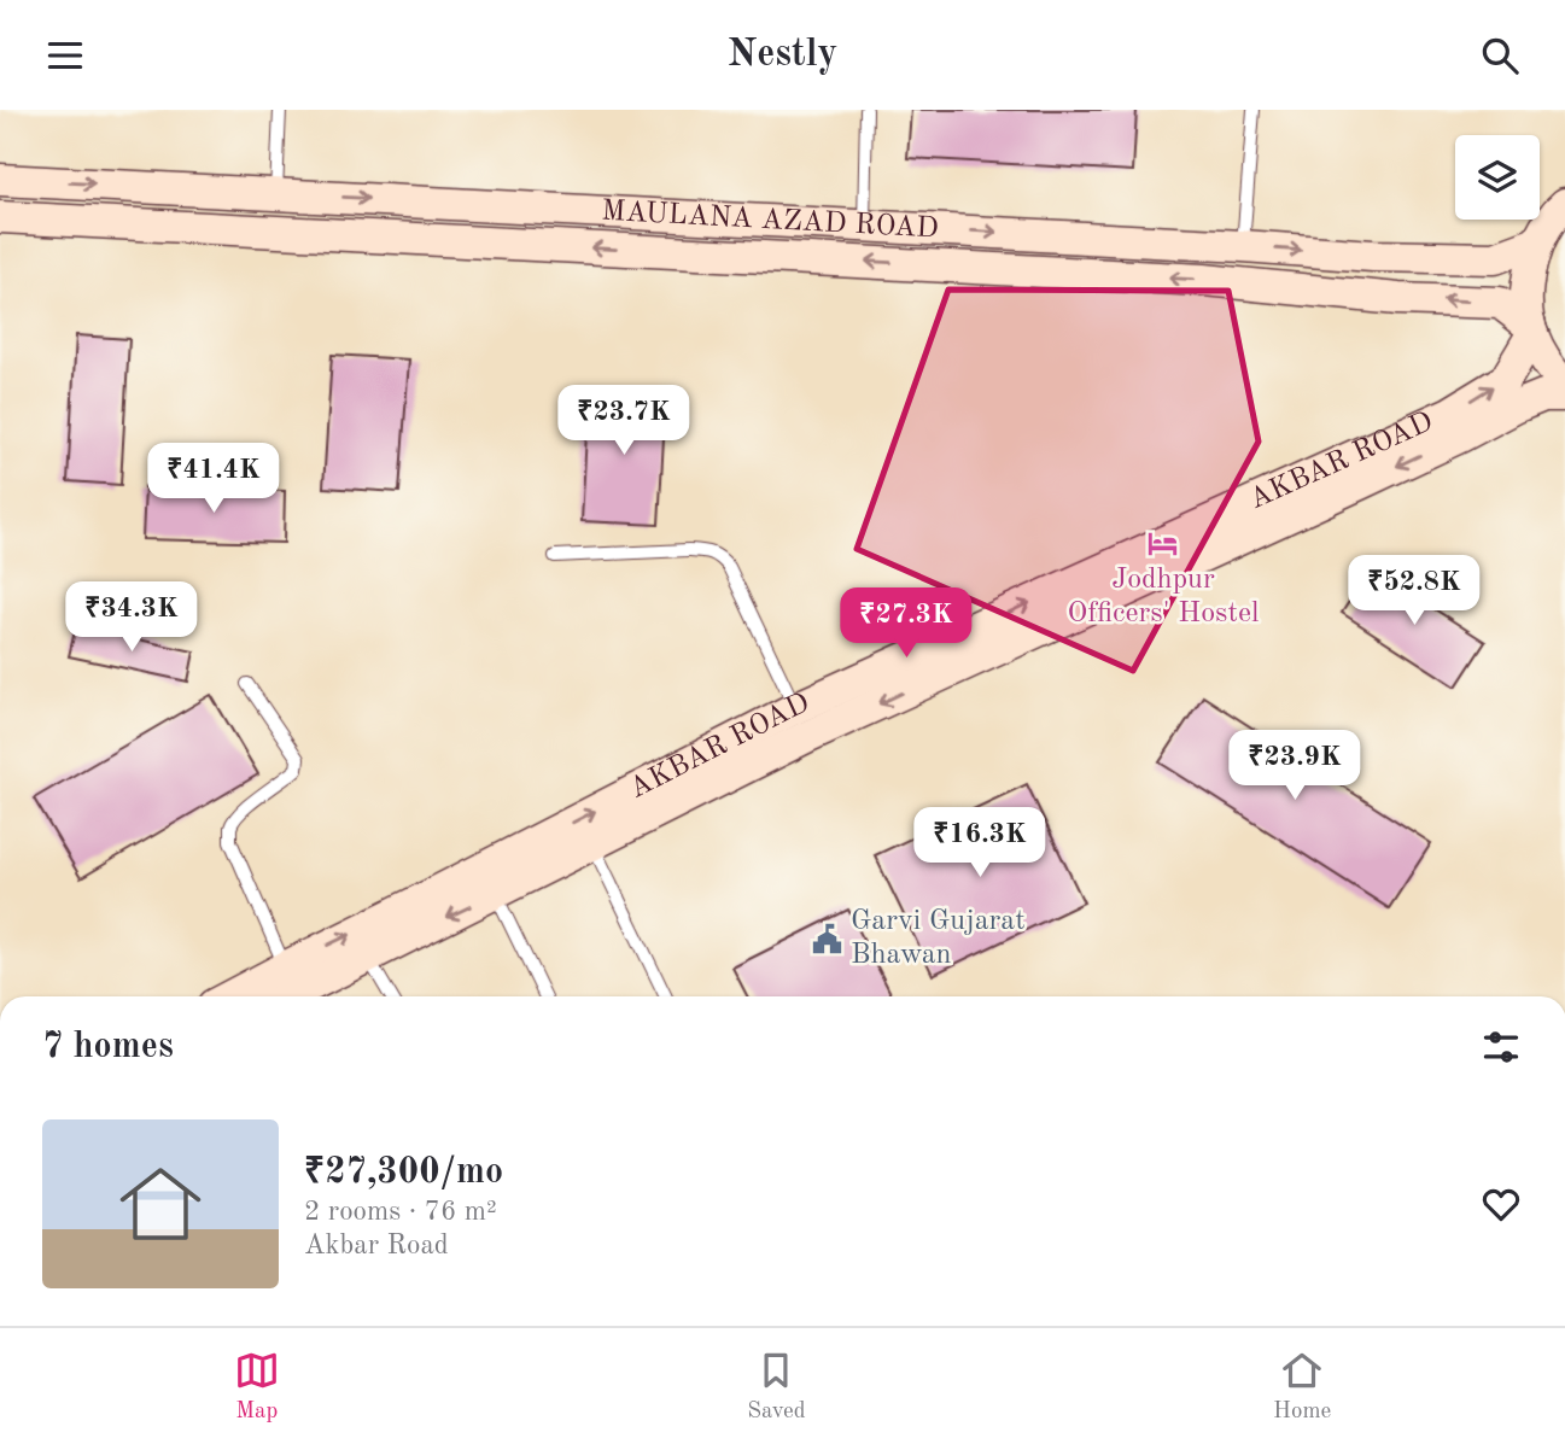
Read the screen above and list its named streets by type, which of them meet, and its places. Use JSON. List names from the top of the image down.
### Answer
{
  "streets": {
    "main road": ["MAULANA AZAD ROAD", "AKBAR ROAD"]
  },
  "crossings": [
    ["MAULANA AZAD ROAD", "AKBAR ROAD"]
  ],
  "places": {
    "hotel": ["Jodhpur Officers' Hostel"],
    "public building": ["Garvi Gujarat Bhawan"]
  },
  "page": {
    "header": "Nestly",
    "price": [
      "₹23.7K",
      "₹41.4K",
      "₹52.8K",
      "₹34.3K",
      "₹27.3K",
      "₹23.9K",
      "₹16.3K"
    ],
    "heading": "7 homes",
    "list": [
      {
        "name": "₹27,300/mo",
        "note": "2 rooms · 76 m² · Akbar Road"
      }
    ],
    "tabs": ["Map", "Saved", "Home"]
  }
}
